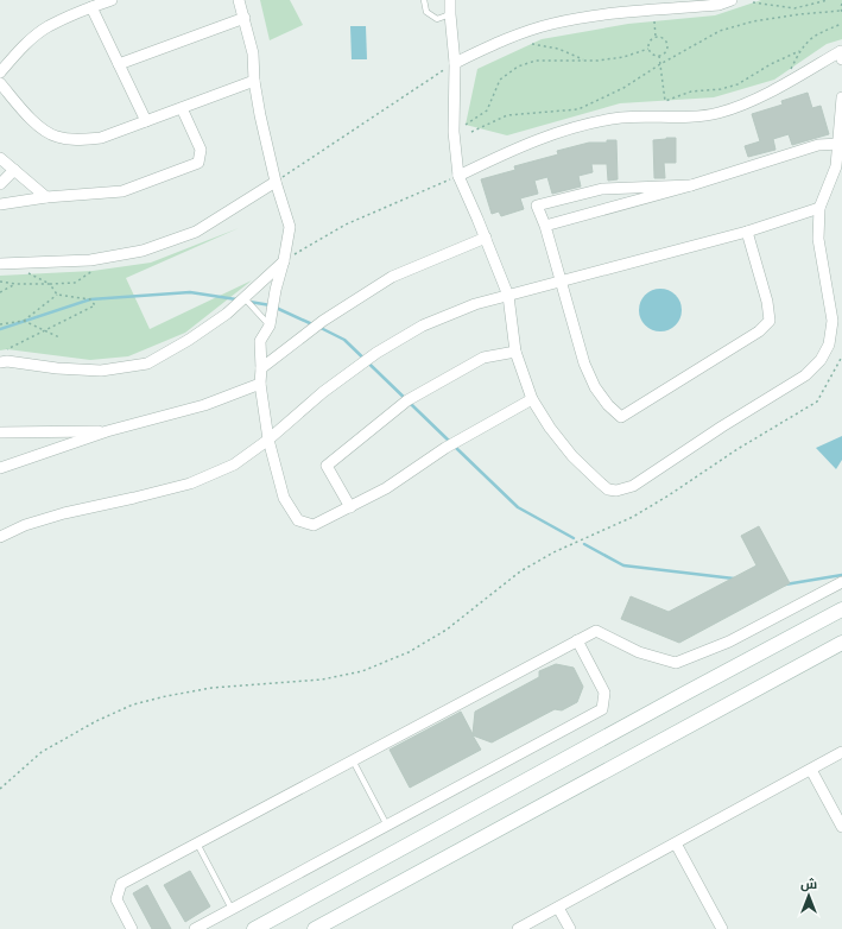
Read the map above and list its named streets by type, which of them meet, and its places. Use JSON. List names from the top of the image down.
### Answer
{
  "north": "top"
}
